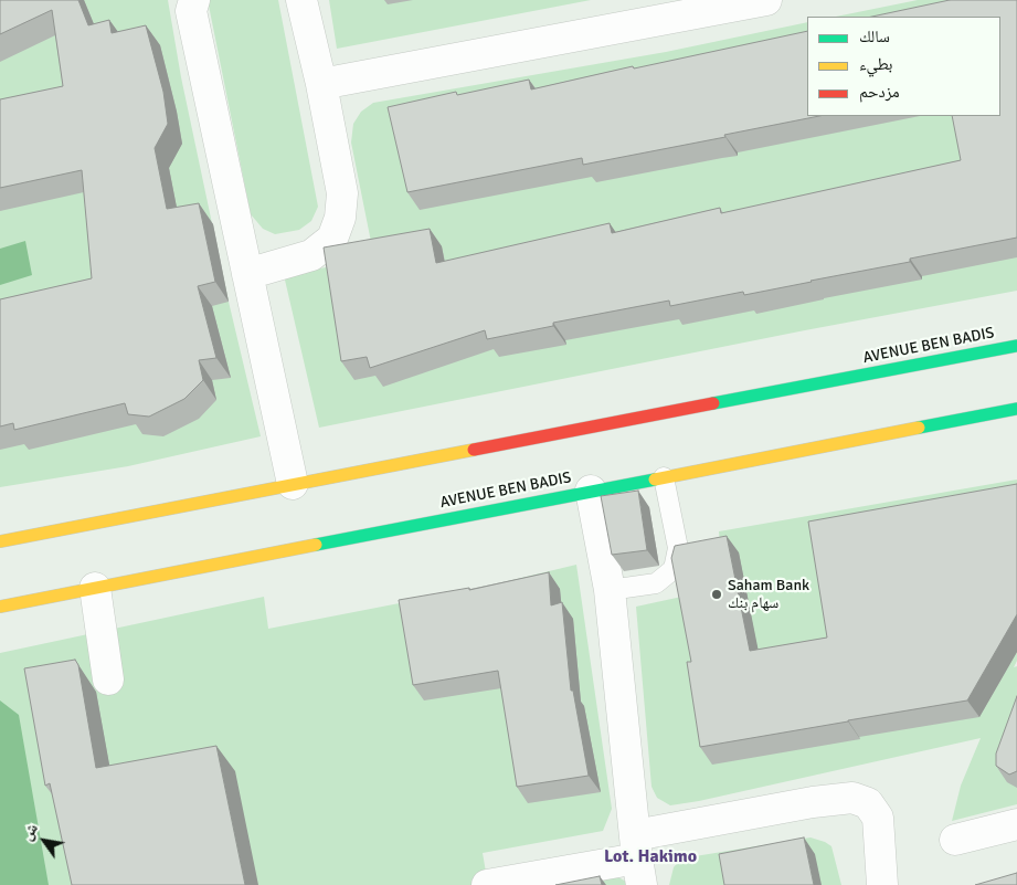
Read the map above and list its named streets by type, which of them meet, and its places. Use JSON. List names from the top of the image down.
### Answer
{
  "streets": {
    "main road": ["AVENUE BEN BADIS"]
  },
  "districts": ["Lot. Hakimo"],
  "places": ["Saham Bank سهام بنك"],
  "legend": ["سالك", "بطيء", "مزدحم"],
  "north": "top left"
}
